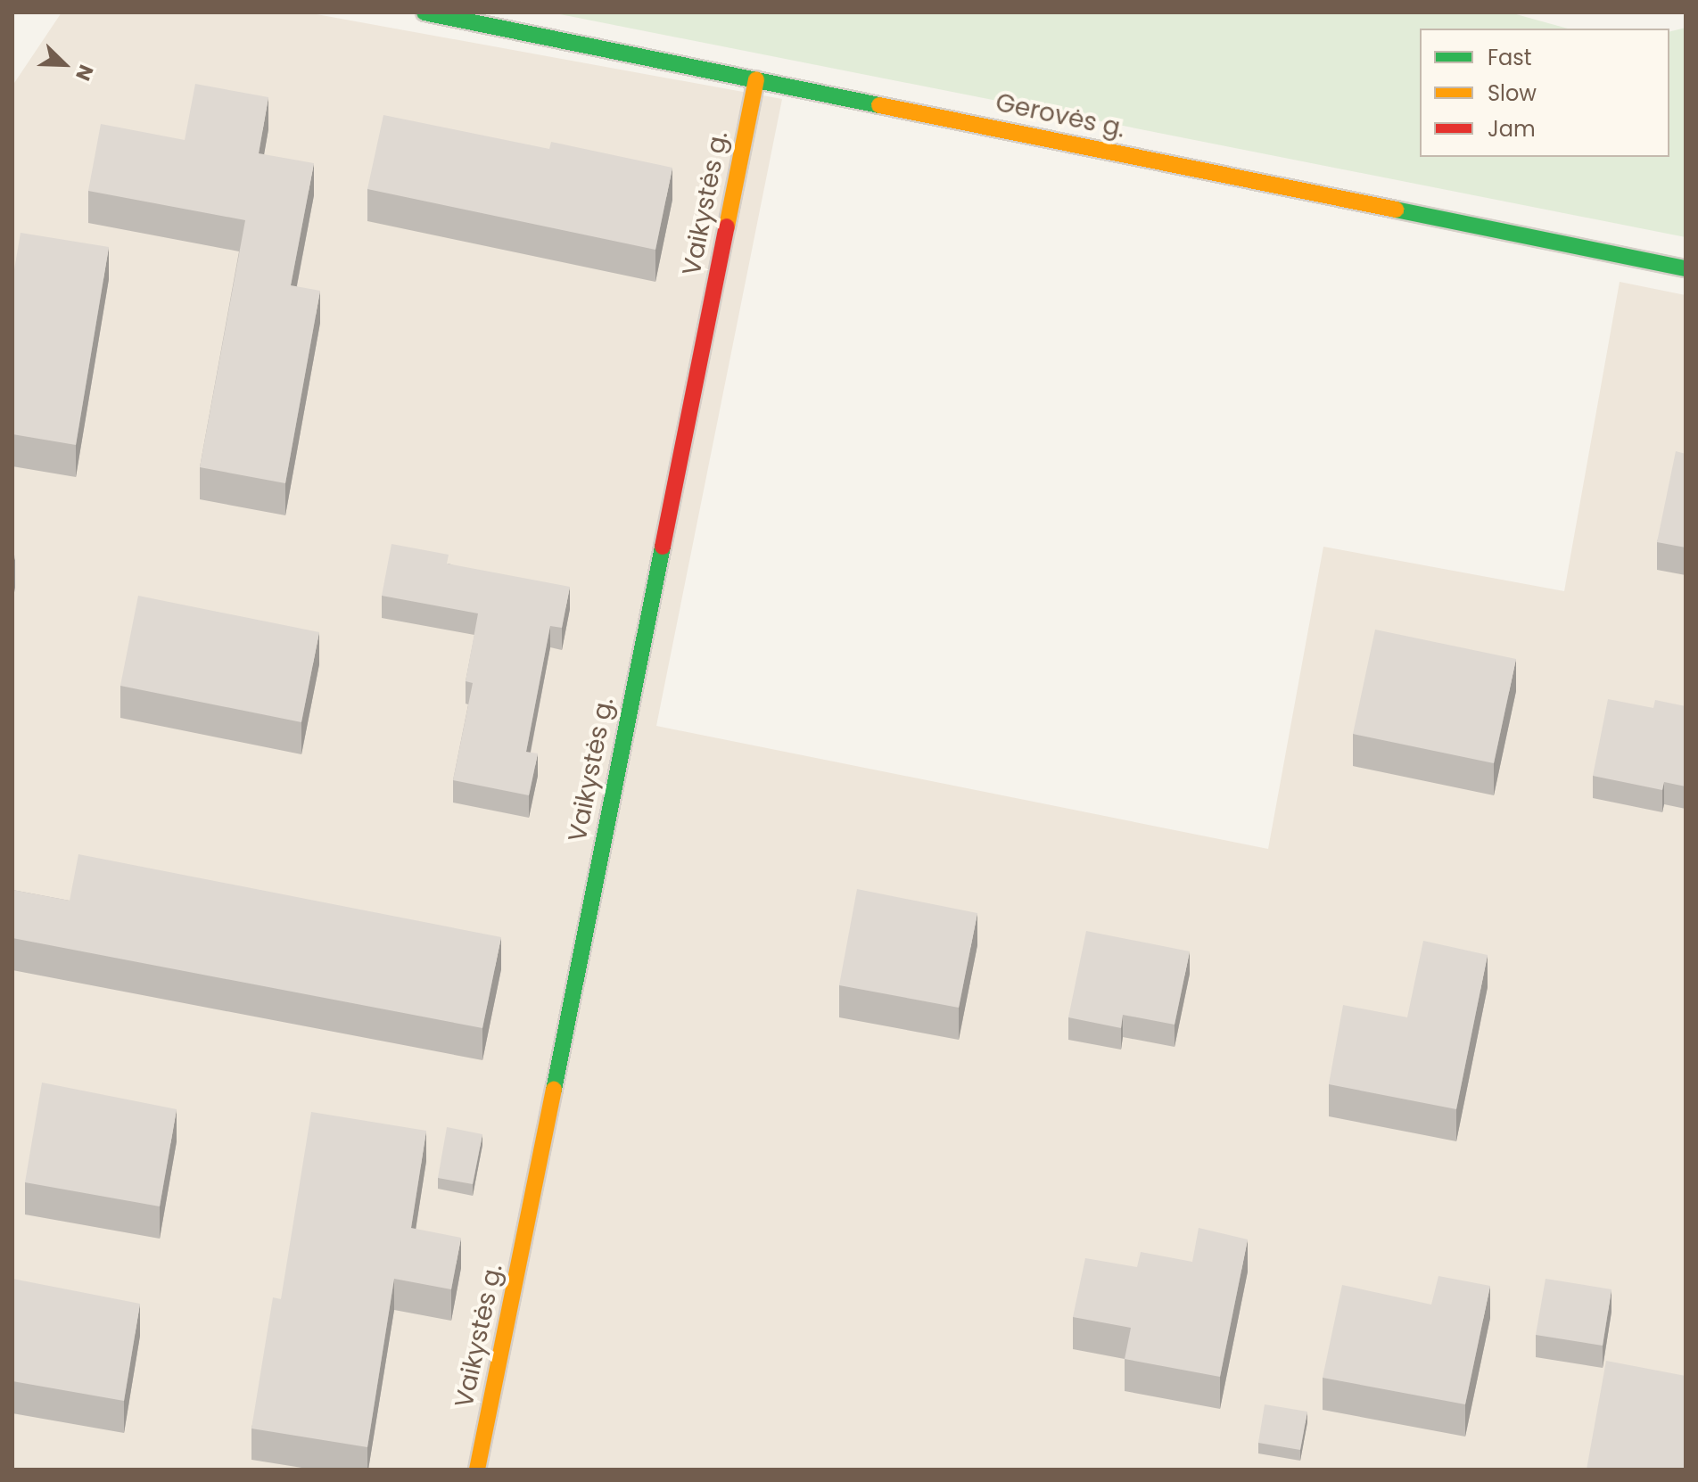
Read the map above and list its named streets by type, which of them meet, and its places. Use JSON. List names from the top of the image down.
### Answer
{
  "streets": {
    "street": ["Gerovės g.", "Vaikystės g."]
  },
  "crossings": [
    ["Gerovės g.", "Vaikystės g."]
  ],
  "legend": ["Fast", "Slow", "Jam"],
  "north": "bottom right"
}
